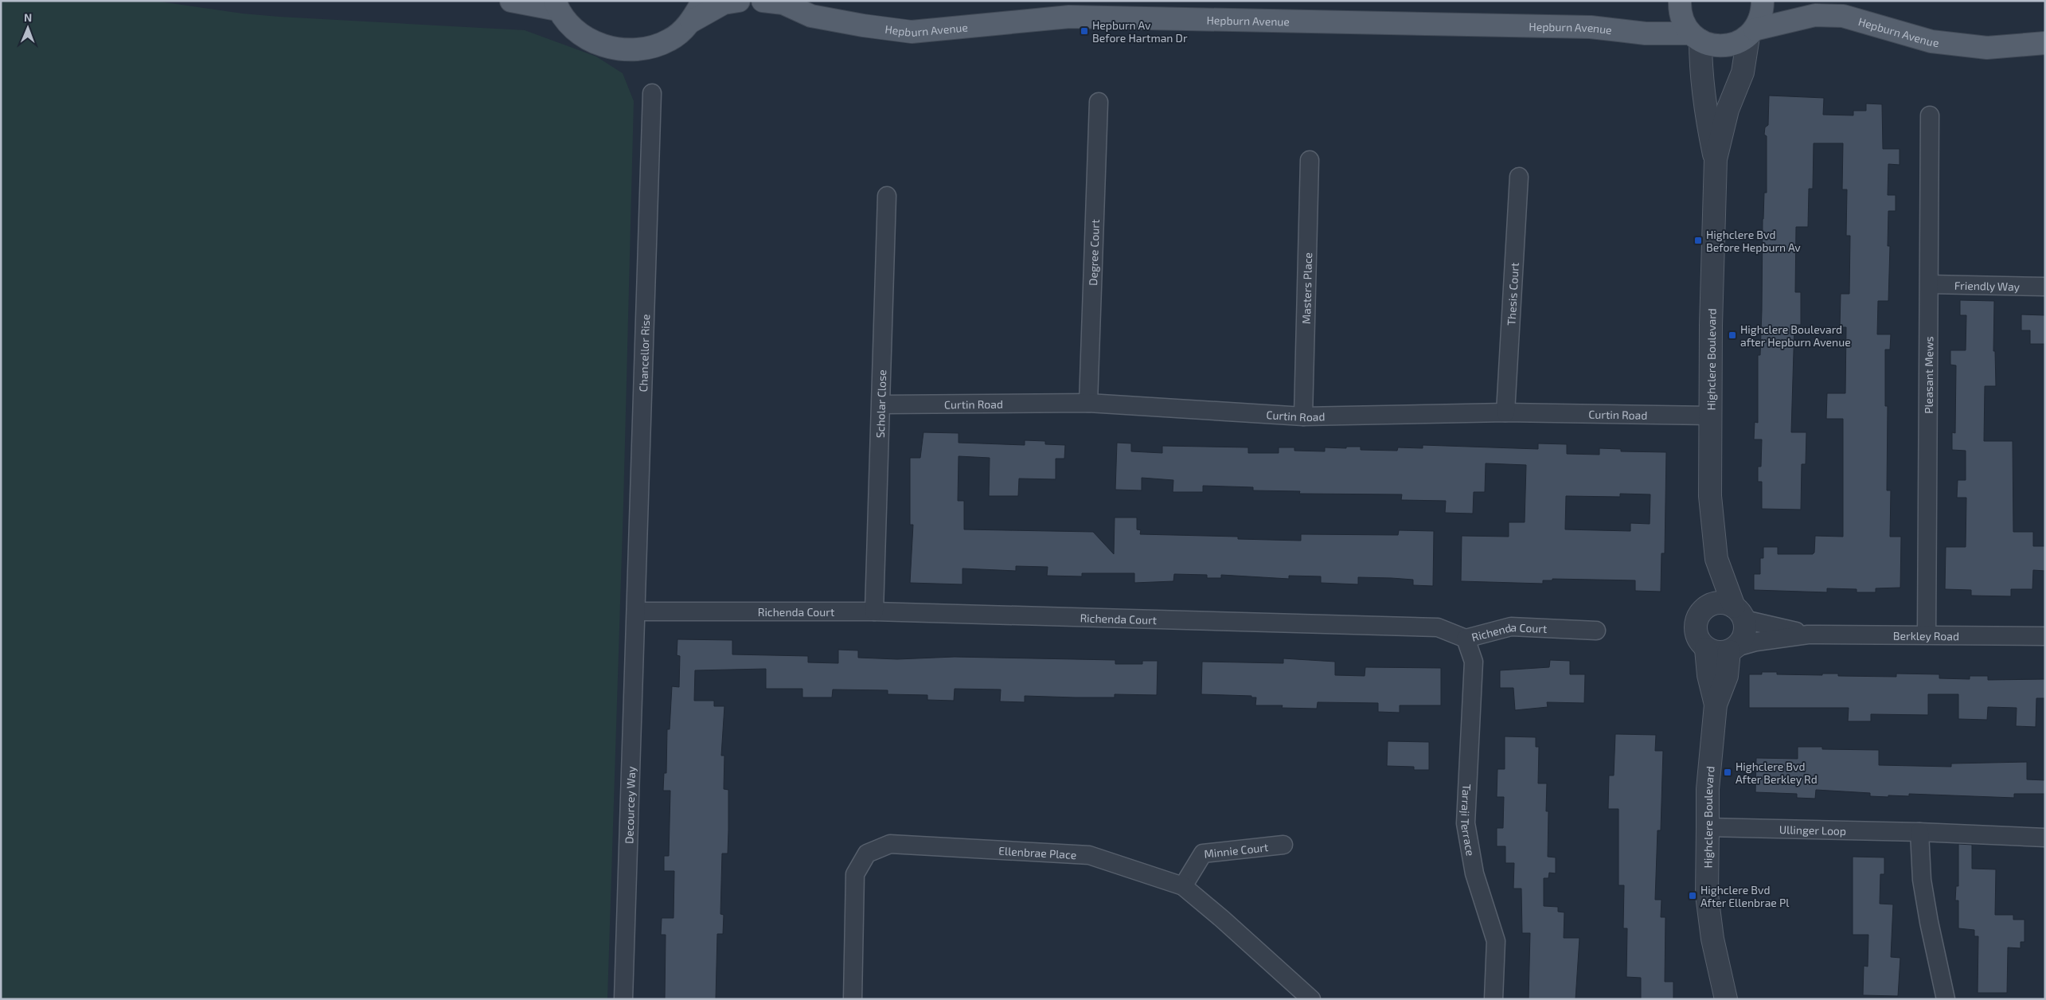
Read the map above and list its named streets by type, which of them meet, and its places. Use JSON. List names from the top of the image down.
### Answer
{
  "streets": {
    "main road": ["Hepburn Avenue"],
    "street": [
      "Degree Court",
      "Friendly Way",
      "Masters Place",
      "Thesis Court",
      "Chancellor Rise",
      "Highclere Boulevard",
      "Pleasant Mews",
      "Scholar Close",
      "Curtin Road",
      "Richenda Court",
      "Berkley Road",
      "Decourcey Way",
      "Tarraji Terrace",
      "Ullinger Loop",
      "Ellenbrae Place",
      "Minnie Court"
    ]
  },
  "crossings": [
    ["Hepburn Avenue", "Highclere Boulevard"],
    ["Degree Court", "Curtin Road"],
    ["Friendly Way", "Pleasant Mews"],
    ["Masters Place", "Curtin Road"],
    ["Thesis Court", "Curtin Road"],
    ["Chancellor Rise", "Richenda Court"],
    ["Chancellor Rise", "Decourcey Way"],
    ["Highclere Boulevard", "Curtin Road"],
    ["Highclere Boulevard", "Berkley Road"],
    ["Highclere Boulevard", "Ullinger Loop"],
    ["Pleasant Mews", "Berkley Road"],
    ["Scholar Close", "Curtin Road"],
    ["Scholar Close", "Richenda Court"],
    ["Richenda Court", "Decourcey Way"],
    ["Richenda Court", "Tarraji Terrace"],
    ["Ellenbrae Place", "Minnie Court"]
  ],
  "places": {
    "transit": [
      "Hepburn Av Before Hartman Dr",
      "Highclere Bvd Before Hepburn Av",
      "Highclere Boulevard after Hepburn Avenue",
      "Highclere Bvd After Berkley Rd",
      "Highclere Bvd After Ellenbrae Pl"
    ]
  },
  "north": "top"
}
